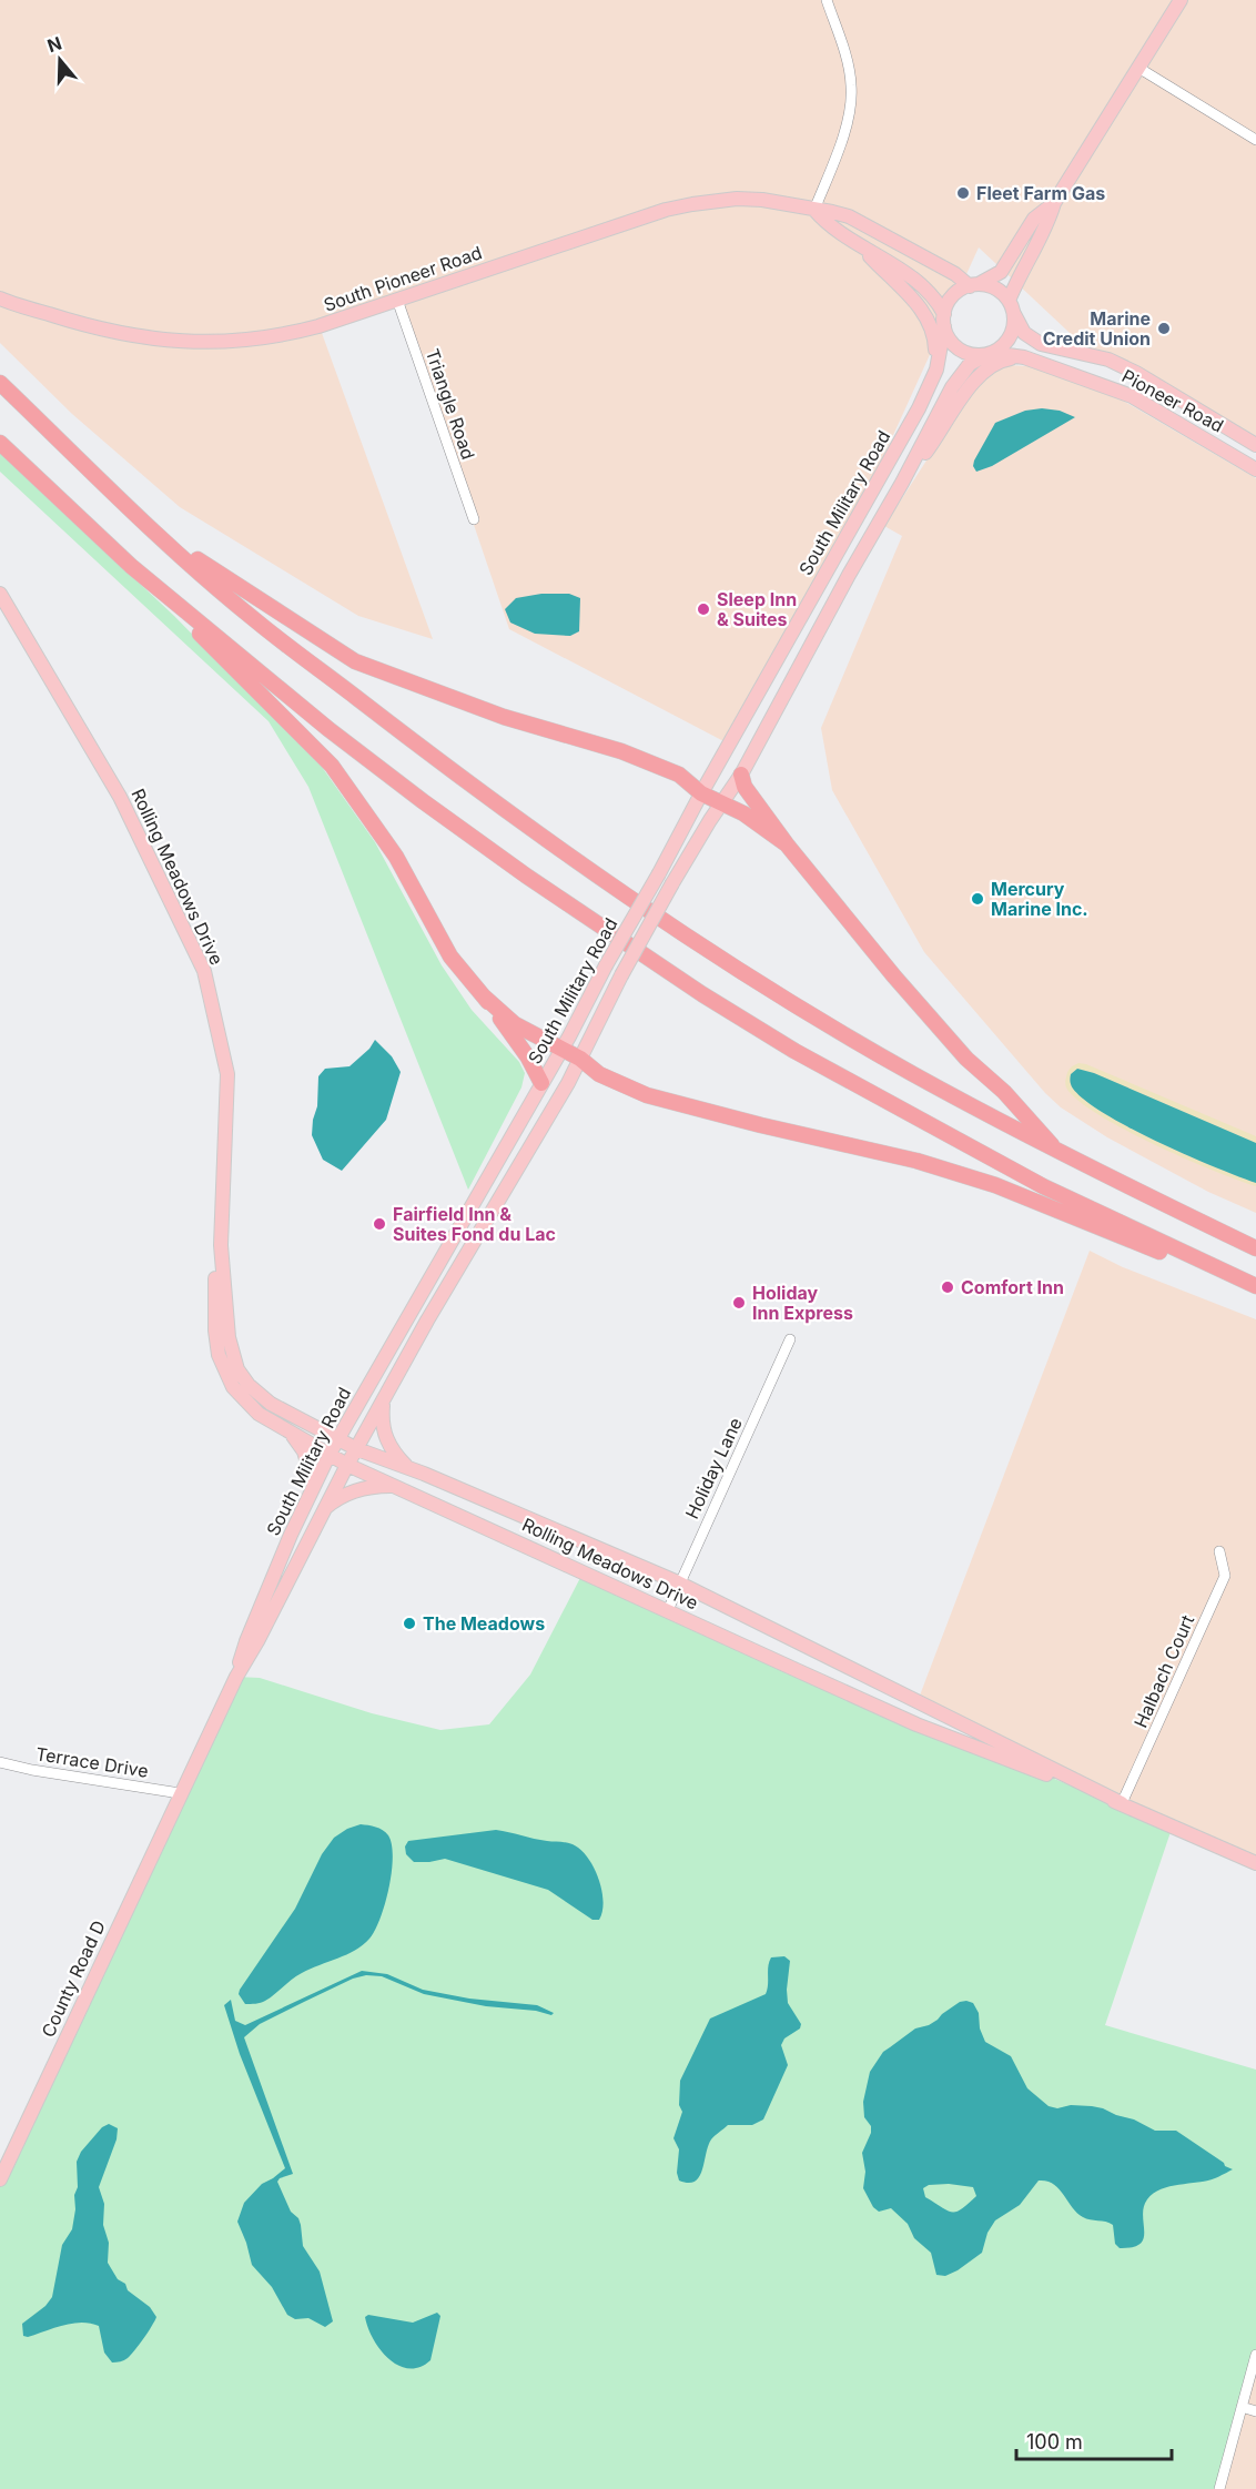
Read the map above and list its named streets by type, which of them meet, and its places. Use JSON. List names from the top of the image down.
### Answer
{
  "streets": {
    "main road": [
      "South Pioneer Road",
      "Pioneer Road",
      "South Military Road",
      "Rolling Meadows Drive",
      "County Road D"
    ],
    "street": [
      "Triangle Road",
      "Holiday Lane",
      "Halbach Court",
      "Terrace Drive"
    ]
  },
  "crossings": [
    ["South Pioneer Road", "Pioneer Road"],
    ["South Pioneer Road", "Triangle Road"],
    ["South Pioneer Road", "South Military Road"],
    ["Pioneer Road", "South Military Road"],
    ["South Military Road", "Rolling Meadows Drive"],
    ["South Military Road", "Terrace Drive"],
    ["South Military Road", "County Road D"],
    ["Rolling Meadows Drive", "Holiday Lane"],
    ["Rolling Meadows Drive", "Halbach Court"],
    ["Terrace Drive", "County Road D"]
  ],
  "places": [
    "Fleet Farm Gas",
    "Marine Credit Union",
    "Sleep Inn & Suites",
    "Mercury Marine Inc.",
    "Fairfield Inn & Suites Fond du Lac",
    "Comfort Inn",
    "Holiday Inn Express",
    "The Meadows"
  ],
  "scale_bar": "100 m",
  "north": "top"
}
